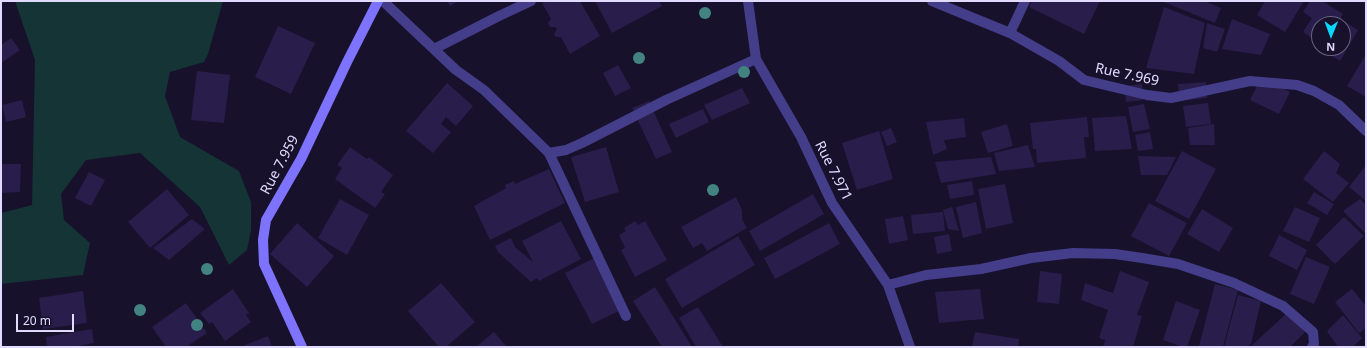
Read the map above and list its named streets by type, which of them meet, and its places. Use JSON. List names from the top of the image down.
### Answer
{
  "streets": {
    "street": ["Rue 7.969", "Rue 7.959", "Rue 7.971"]
  },
  "scale_bar": "20 m",
  "north": "bottom"
}
